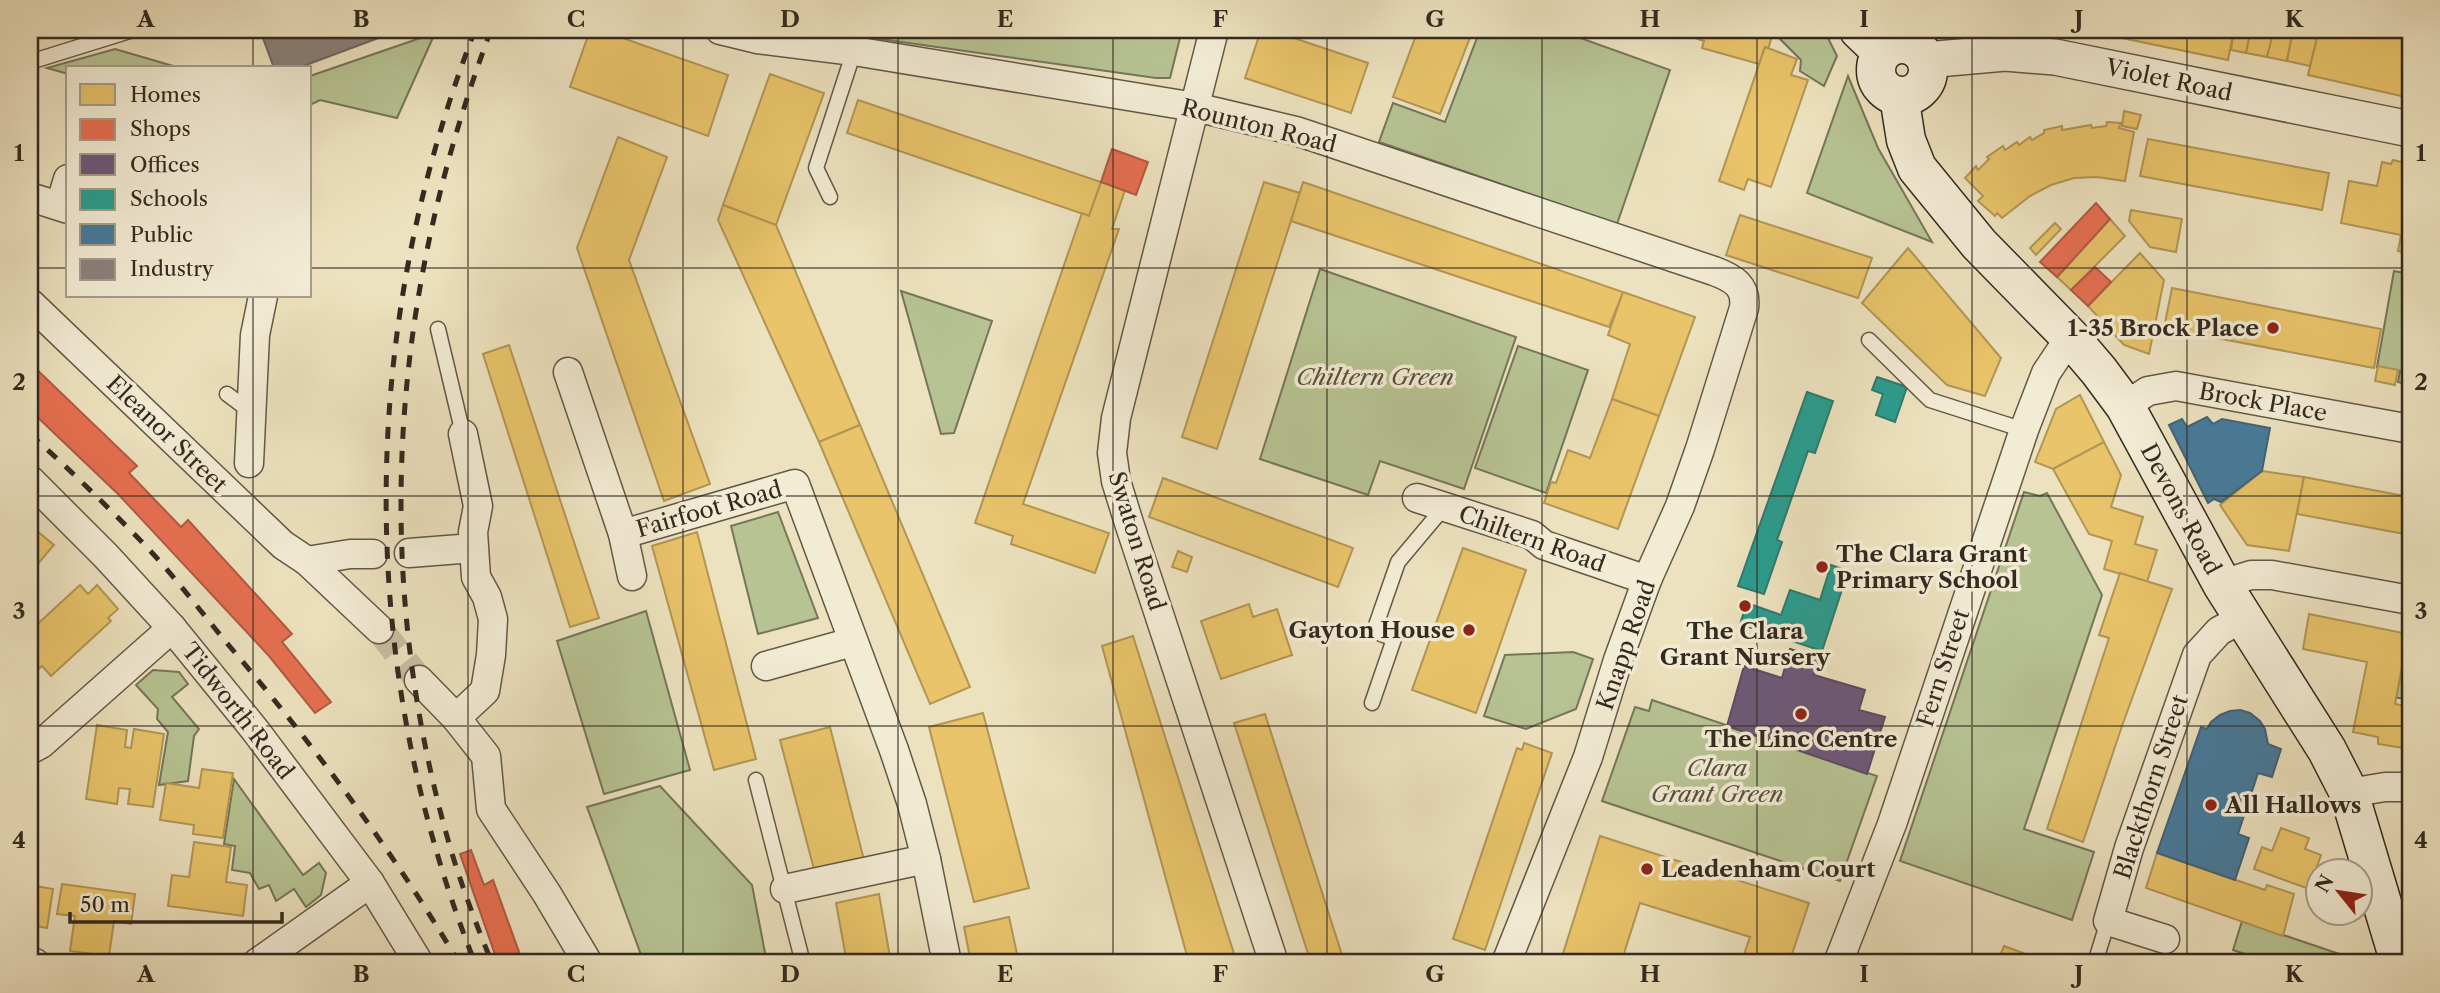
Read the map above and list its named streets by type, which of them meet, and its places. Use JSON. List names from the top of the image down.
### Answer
{
  "streets": {
    "main road": ["Devons Road"],
    "street": [
      "Violet Road",
      "Rounton Road",
      "Brock Place",
      "Eleanor Street",
      "Fairfoot Road",
      "Chiltern Road",
      "Swaton Road",
      "Knapp Road",
      "Fern Street",
      "Tidworth Road",
      "Blackthorn Street"
    ]
  },
  "crossings": [
    ["Rounton Road", "Swaton Road"],
    ["Rounton Road", "Knapp Road"],
    ["Brock Place", "Devons Road"],
    ["Devons Road", "Fern Street"],
    ["Devons Road", "Blackthorn Street"],
    ["Chiltern Road", "Knapp Road"]
  ],
  "parks": ["Chiltern Green", "Clara Grant Green"],
  "places": [
    "1-35 Brock Place",
    "The Clara Grant Primary School",
    "The Clara Grant Nursery",
    "Gayton House",
    "The Linc Centre",
    "All Hallows",
    "Leadenham Court"
  ],
  "legend": [
    "Homes",
    "Shops",
    "Offices",
    "Schools",
    "Public",
    "Industry"
  ],
  "scale_bar": "50 m",
  "north": "top left",
  "grid": {
    "columns": [
      "A",
      "B",
      "C",
      "D",
      "E",
      "F",
      "G",
      "H",
      "I",
      "J",
      "K"
    ],
    "rows": [
      "1",
      "2",
      "3",
      "4"
    ]
  }
}
